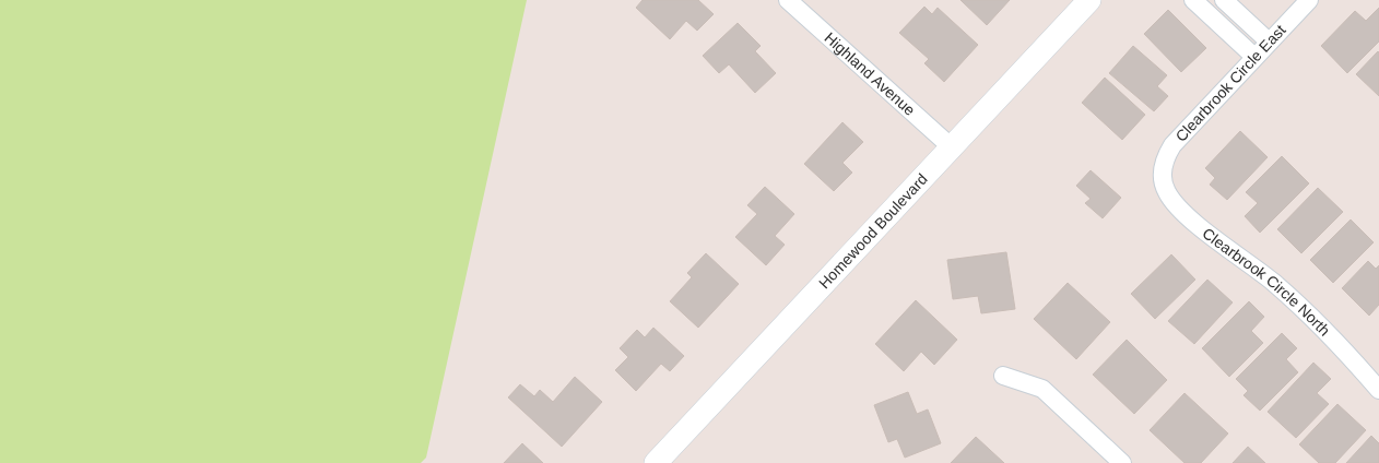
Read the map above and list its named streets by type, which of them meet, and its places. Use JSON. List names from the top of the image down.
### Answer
{
  "streets": {
    "street": [
      "Highland Avenue",
      "Clearbrook Circle East",
      "Homewood Boulevard",
      "Clearbrook Circle North"
    ]
  },
  "crossings": [
    ["Highland Avenue", "Homewood Boulevard"],
    ["Clearbrook Circle East", "Clearbrook Circle North"]
  ]
}
